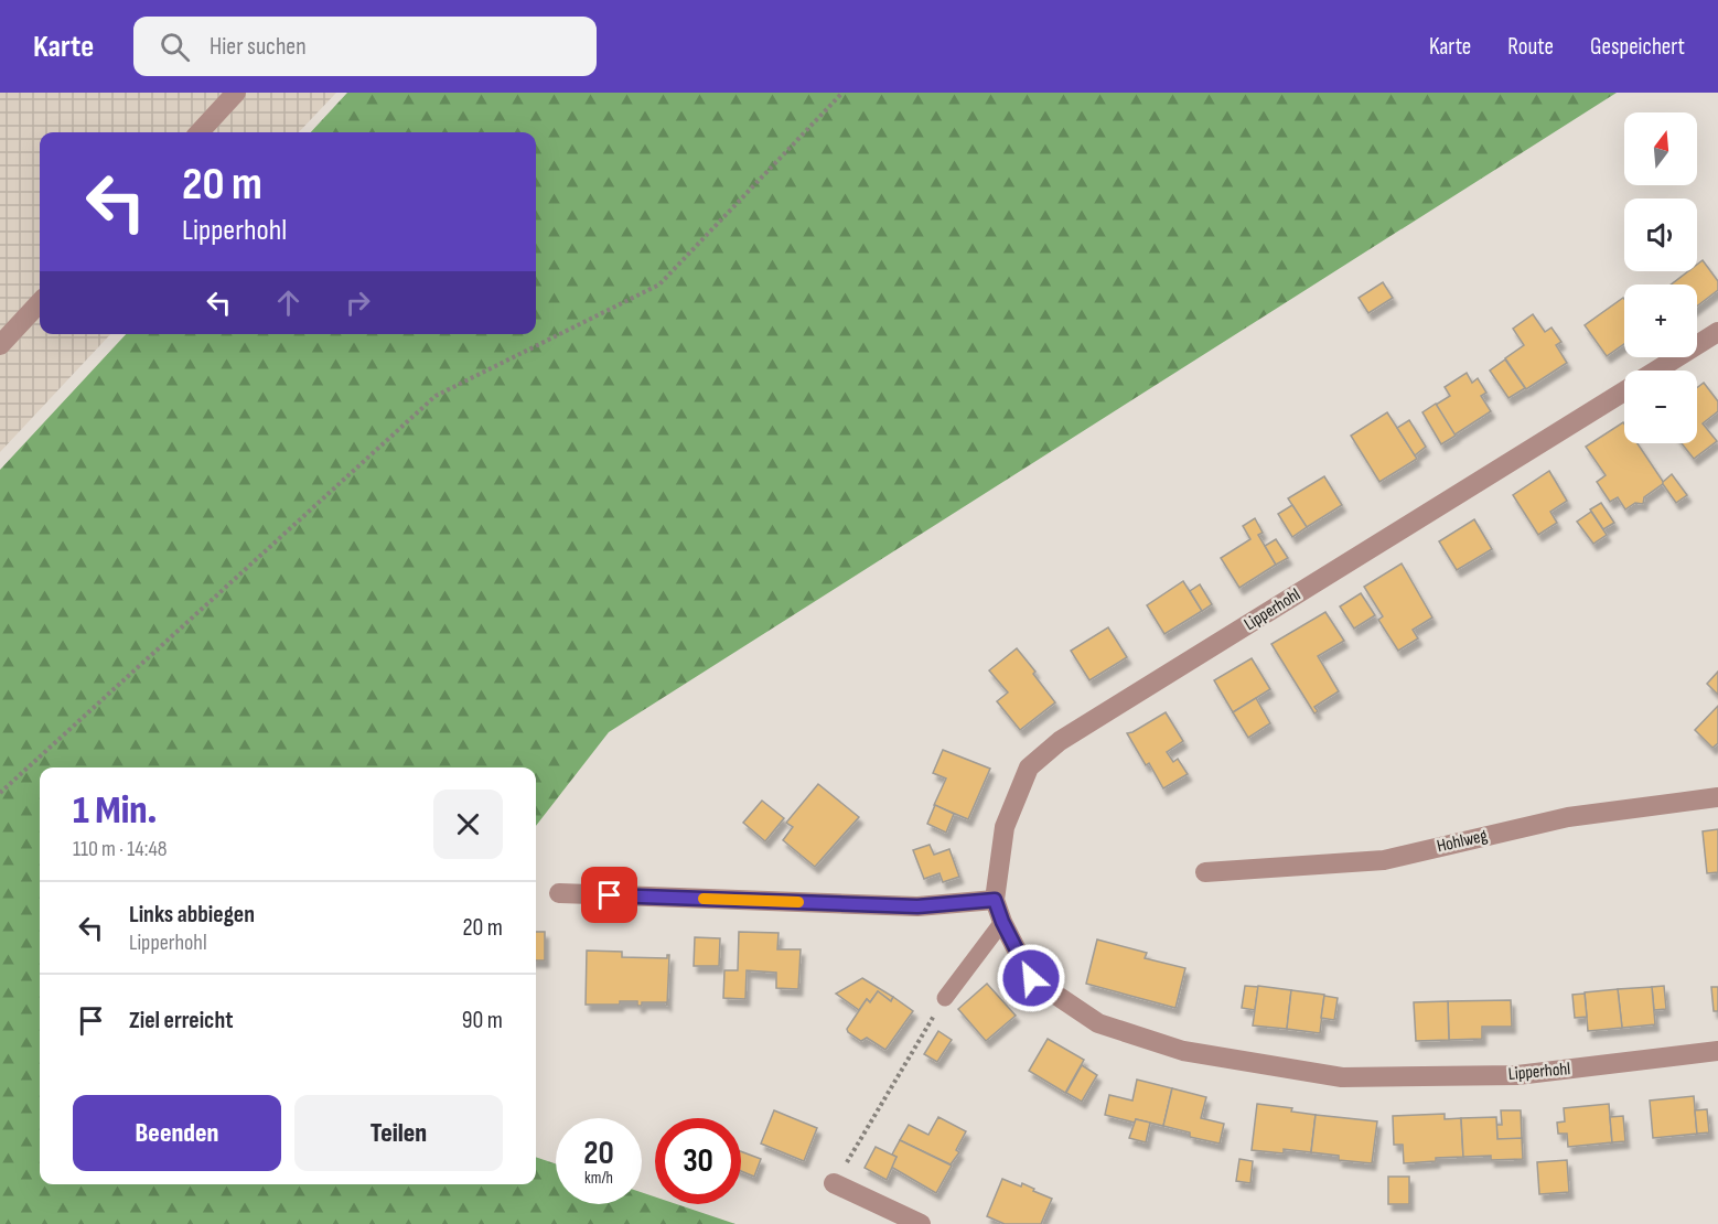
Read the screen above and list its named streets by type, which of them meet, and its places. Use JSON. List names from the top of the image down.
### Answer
{
  "streets": {
    "street": ["Lipperhohl", "Hohlweg"]
  },
  "north": "top",
  "page": {
    "header": "Karte",
    "search": "Hier suchen",
    "nav": ["Karte", "Route", "Gespeichert"],
    "map_buttons": ["+", "−"],
    "turn": ["20 m", "Lipperhohl"],
    "heading": ["1 Min.", "110 m · 14:48"],
    "list": [
      {
        "name": "Links abbiegen",
        "note": "Lipperhohl",
        "value": "20 m"
      },
      {
        "name": "Ziel erreicht",
        "value": "90 m"
      }
    ],
    "buttons": ["Beenden", "Teilen"],
    "speed": "20 km/h",
    "limit": "30"
  }
}
